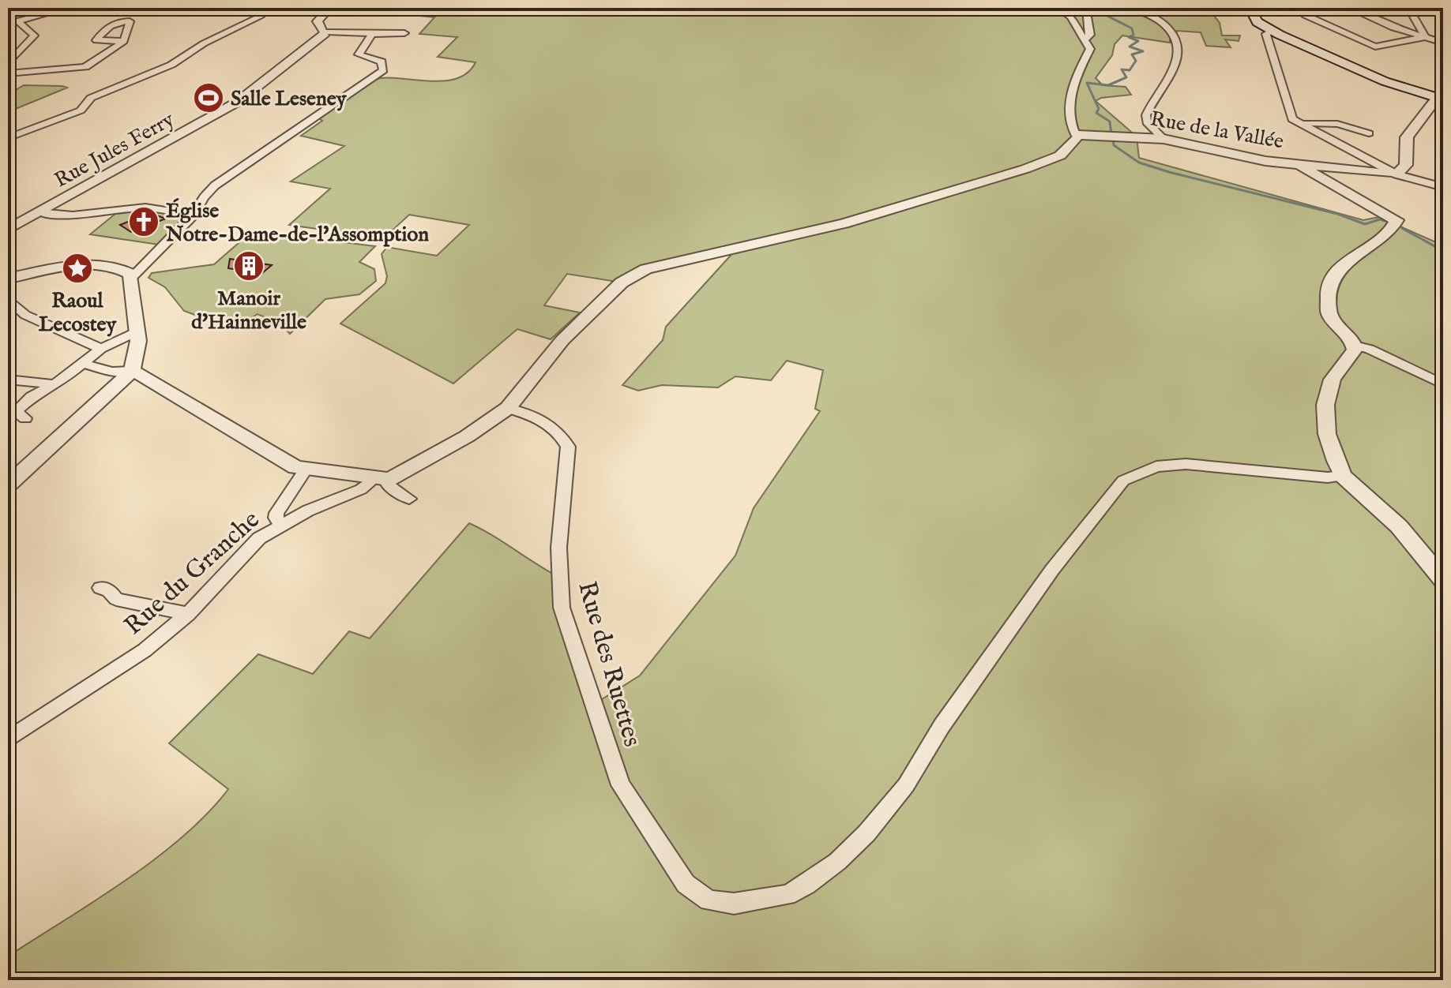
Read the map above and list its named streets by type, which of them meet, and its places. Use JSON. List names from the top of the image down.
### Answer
{
  "streets": {
    "street": [
      "Rue de la Vallée",
      "Rue Jules Ferry",
      "Rue du Granche",
      "Rue des Ruettes"
    ]
  },
  "places": {
    "sports": ["Salle Leseney"],
    "church": ["Église Notre-Dame-de-l'Assomption"],
    "building": ["Manoir d'Hainneville"],
    "place": ["Raoul Lecostey"]
  }
}
